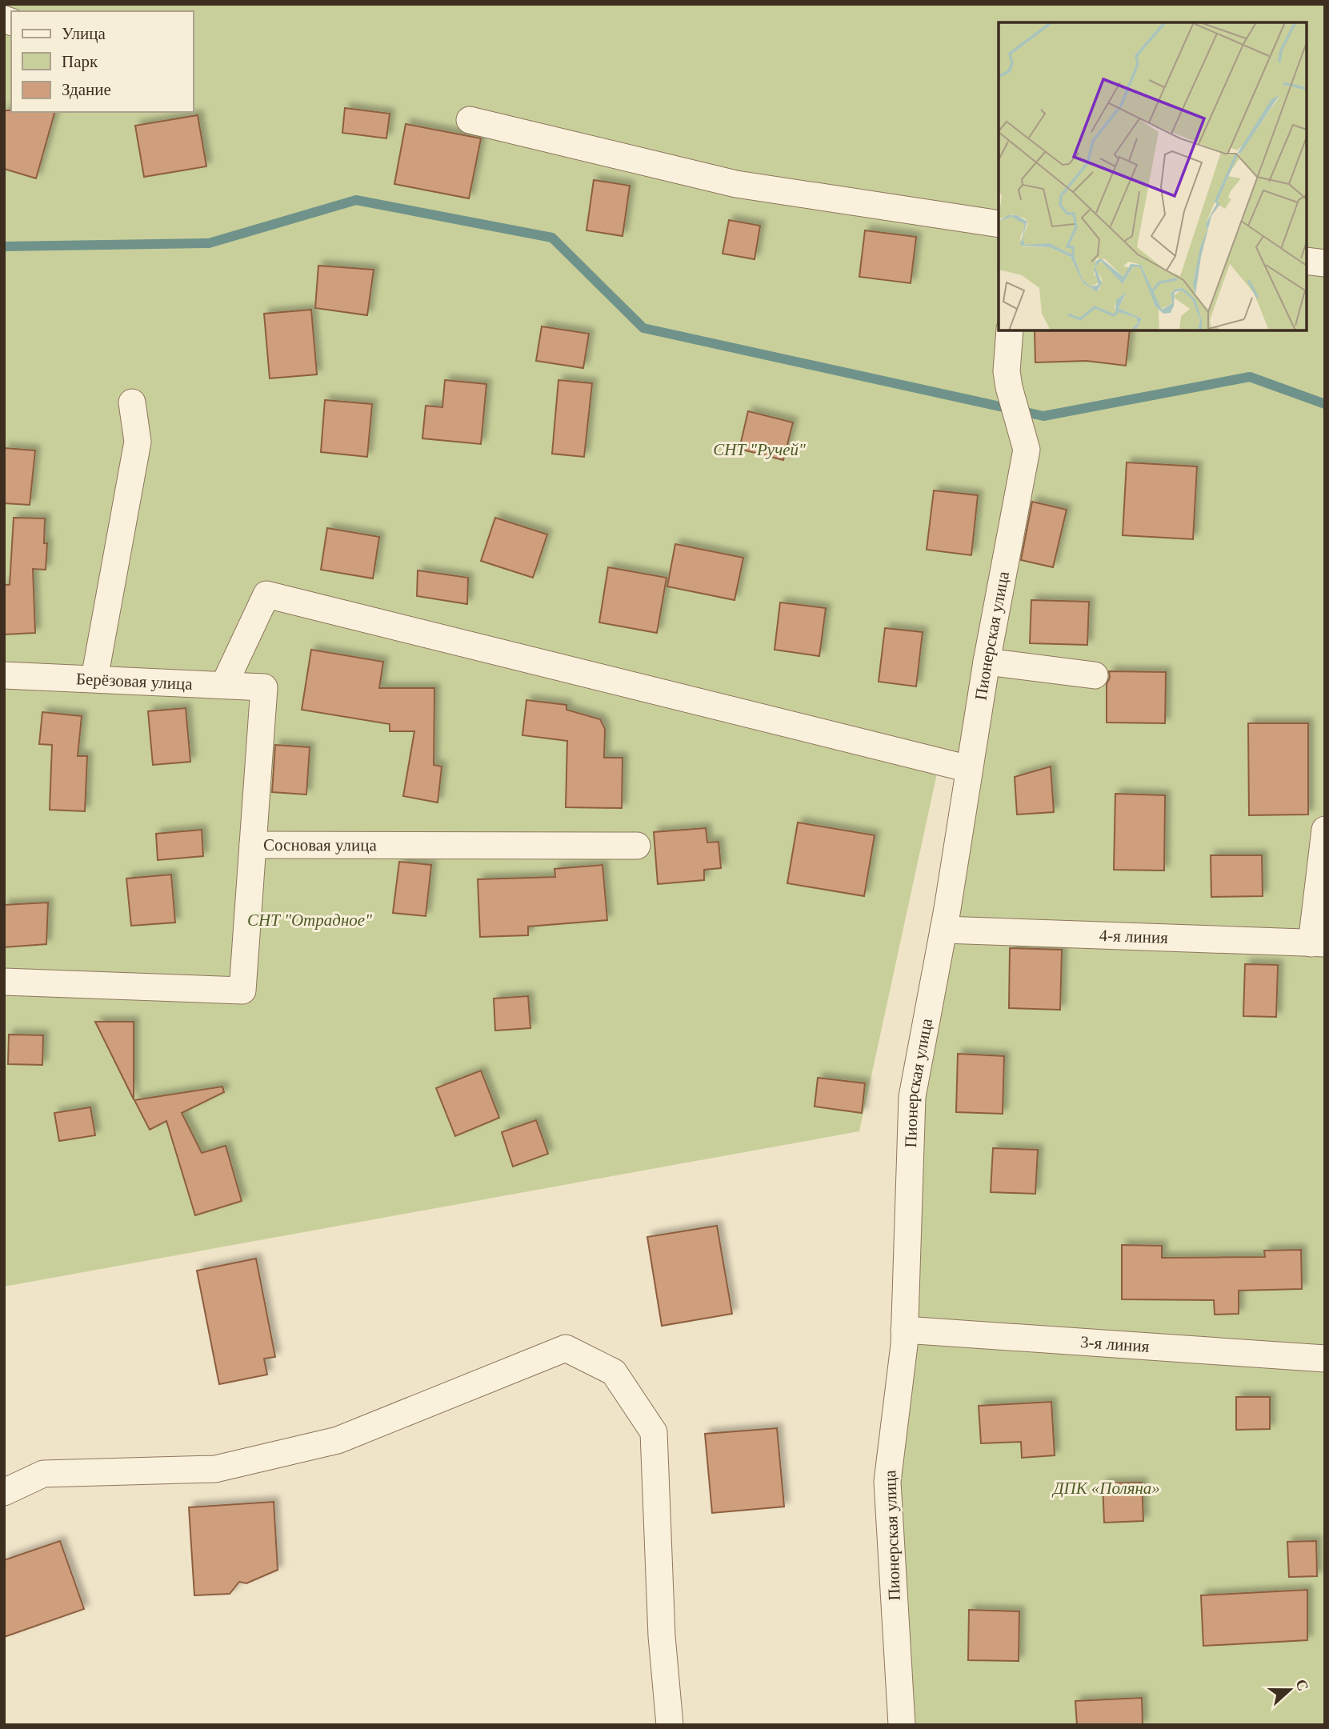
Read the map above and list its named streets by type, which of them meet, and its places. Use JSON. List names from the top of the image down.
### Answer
{
  "streets": {
    "street": [
      "Пионерская улица",
      "Берёзовая улица",
      "Сосновая улица",
      "4-я линия",
      "3-я линия"
    ]
  },
  "crossings": [
    ["Пионерская улица", "4-я линия"],
    ["Пионерская улица", "3-я линия"],
    ["Берёзовая улица", "Сосновая улица"]
  ],
  "parks": ["СНТ \"Ручей\"", "СНТ \"Отрадное\"", "ДПК «Поляна»"],
  "legend": ["Улица", "Парк", "Здание"],
  "north": "right"
}
